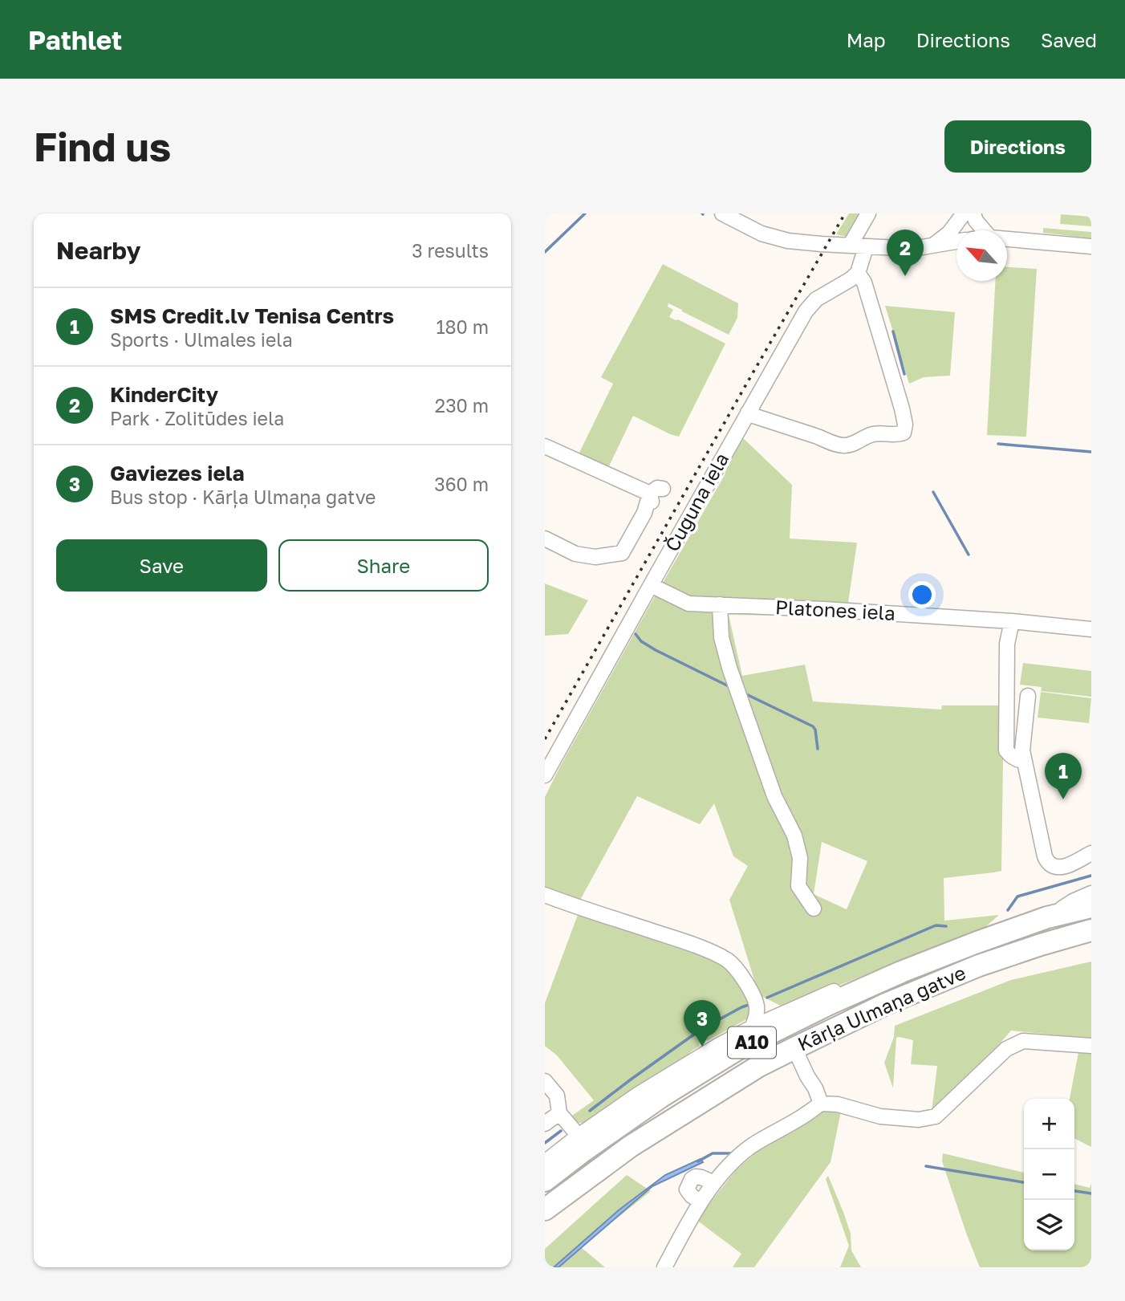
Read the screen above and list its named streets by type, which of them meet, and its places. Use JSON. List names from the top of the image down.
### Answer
{
  "streets": {
    "highway": ["Kārļa Ulmaņa gatve", "A10"],
    "street": ["Čuguna iela", "Platones iela"]
  },
  "crossings": [
    ["Čuguna iela", "Platones iela"]
  ],
  "north": "top left",
  "page": {
    "header": "Pathlet",
    "nav": ["Map", "Directions", "Saved"],
    "buttons": [
      "Directions",
      ["Save", "Share"]
    ],
    "title": "Find us",
    "heading": ["Nearby", "3 results"],
    "pins": ["2", "1", "3"],
    "list": [
      {
        "mark": "1",
        "name": "SMS Credit.lv Tenisa Centrs",
        "note": "Sports · Ulmales iela",
        "value": "180 m"
      },
      {
        "mark": "2",
        "name": "KinderCity",
        "note": "Park · Zolitūdes iela",
        "value": "230 m"
      },
      {
        "mark": "3",
        "name": "Gaviezes iela",
        "note": "Bus stop · Kārļa Ulmaņa gatve",
        "value": "360 m"
      }
    ],
    "map_buttons": ["+", "−"]
  }
}
